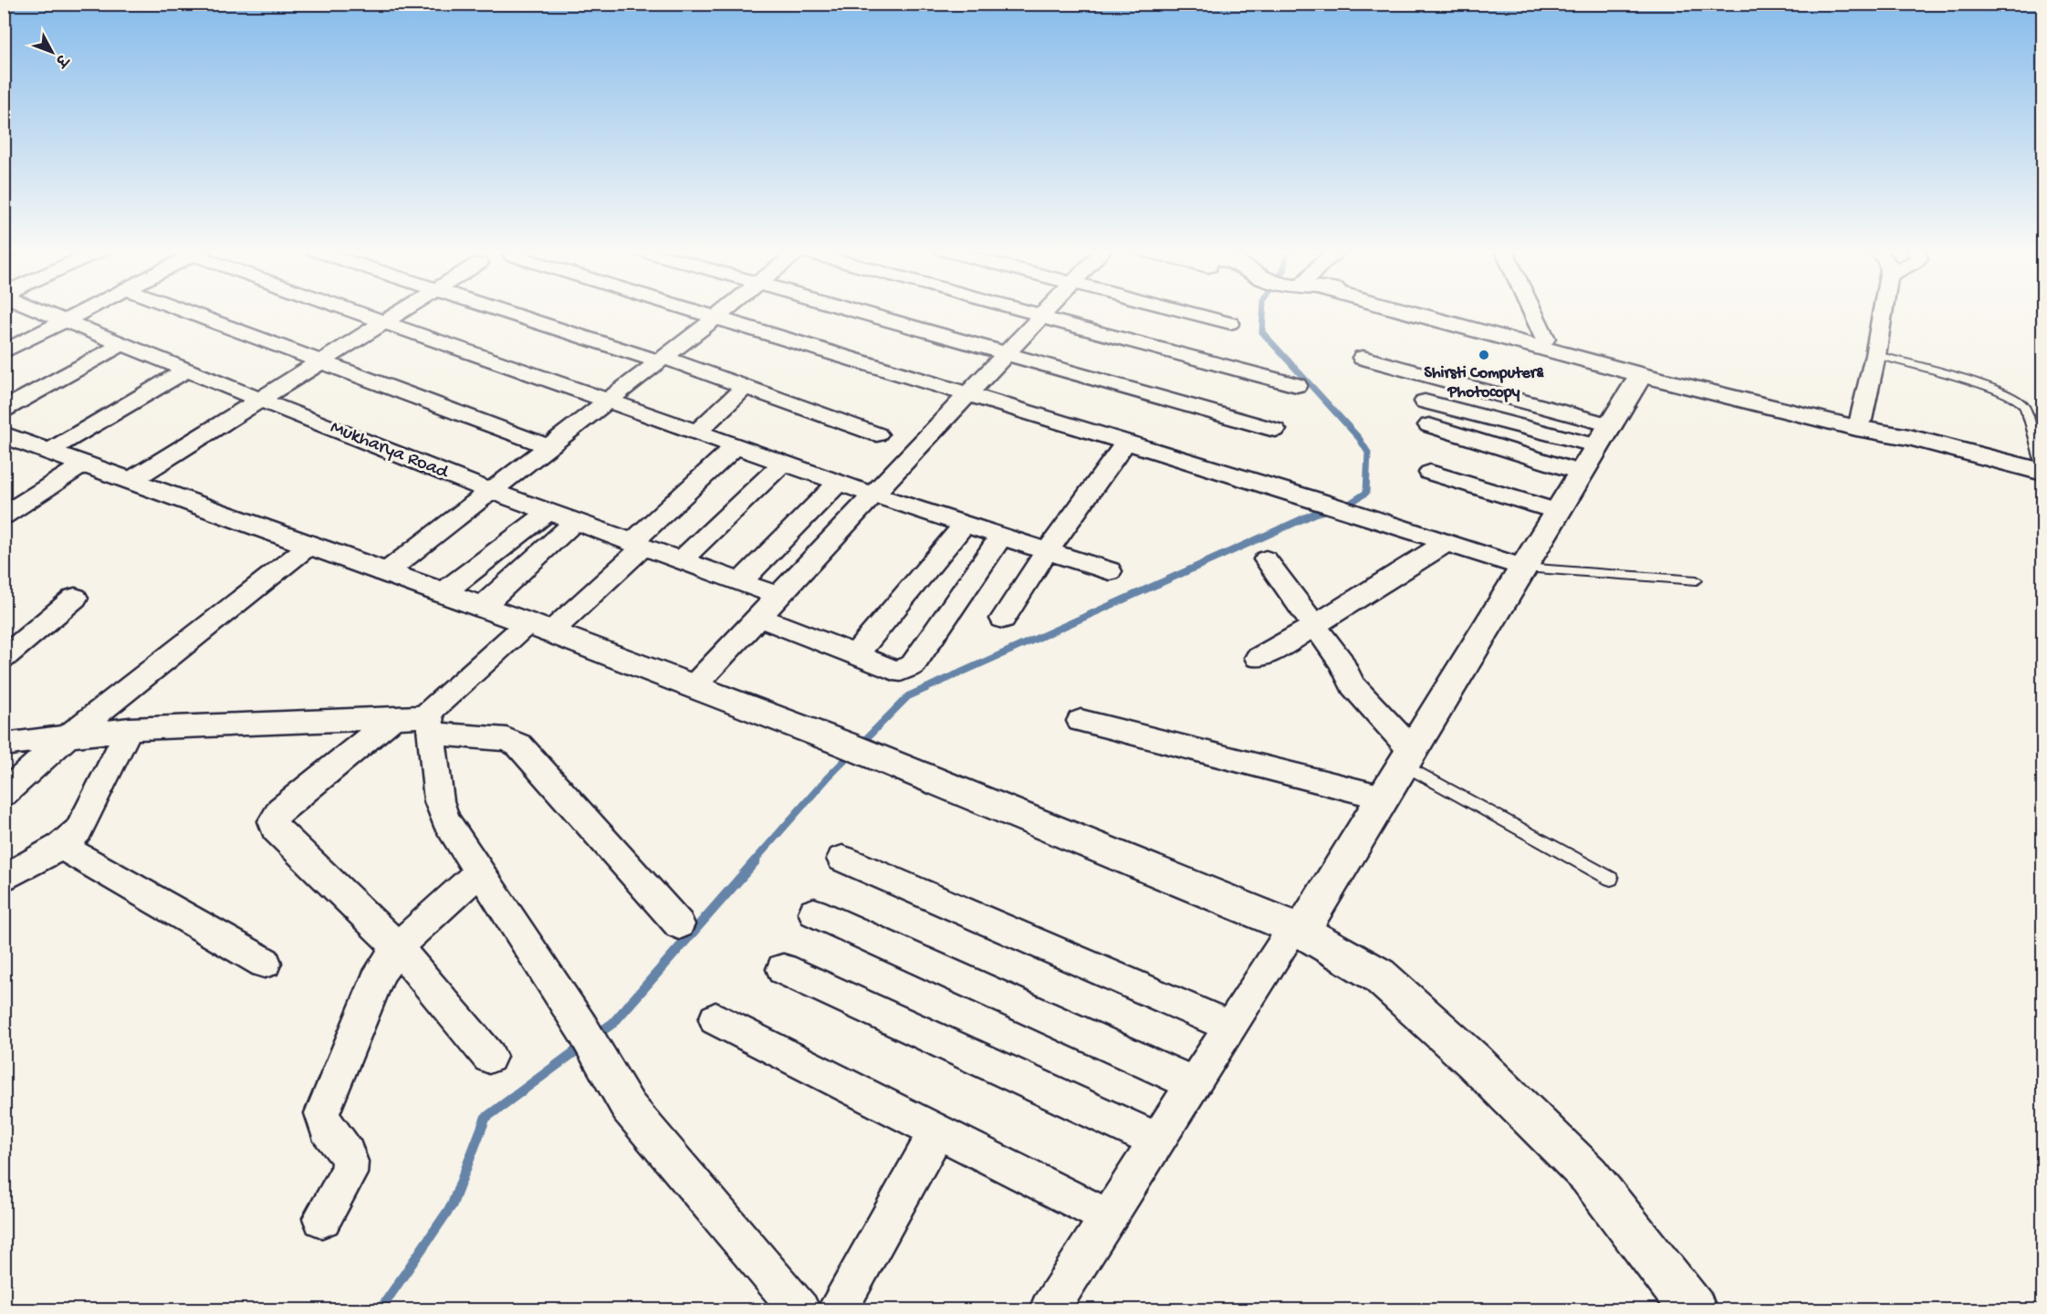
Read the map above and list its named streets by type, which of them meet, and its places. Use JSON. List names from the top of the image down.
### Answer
{
  "streets": {
    "street": ["Mukharya Road"]
  },
  "places": ["Shirsti Computer& Photocopy"],
  "north": "bottom right"
}
